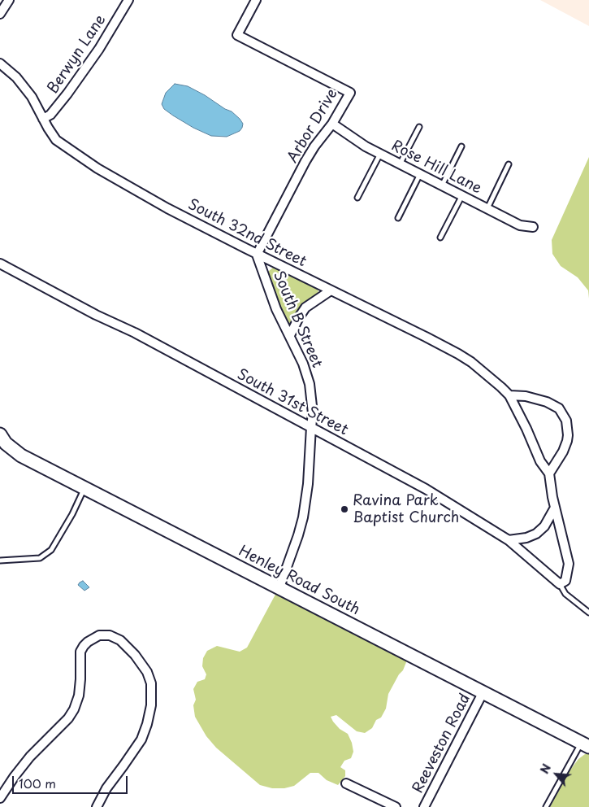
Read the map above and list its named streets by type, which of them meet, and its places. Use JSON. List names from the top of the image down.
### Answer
{
  "streets": {
    "street": [
      "Berwyn Lane",
      "Arbor Drive",
      "Rose Hill Lane",
      "South 32nd Street",
      "South B Street",
      "South 31st Street",
      "Henley Road South",
      "Reeveston Road"
    ]
  },
  "crossings": [
    ["Berwyn Lane", "South 32nd Street"],
    ["Arbor Drive", "Rose Hill Lane"],
    ["Arbor Drive", "South 32nd Street"],
    ["Arbor Drive", "South B Street"],
    ["South 32nd Street", "South B Street"],
    ["South 32nd Street", "South 31st Street"],
    ["South B Street", "South 31st Street"],
    ["South B Street", "Henley Road South"],
    ["Henley Road South", "Reeveston Road"]
  ],
  "places": ["Ravina Park Baptist Church"],
  "scale_bar": "100 m",
  "north": "top left"
}
